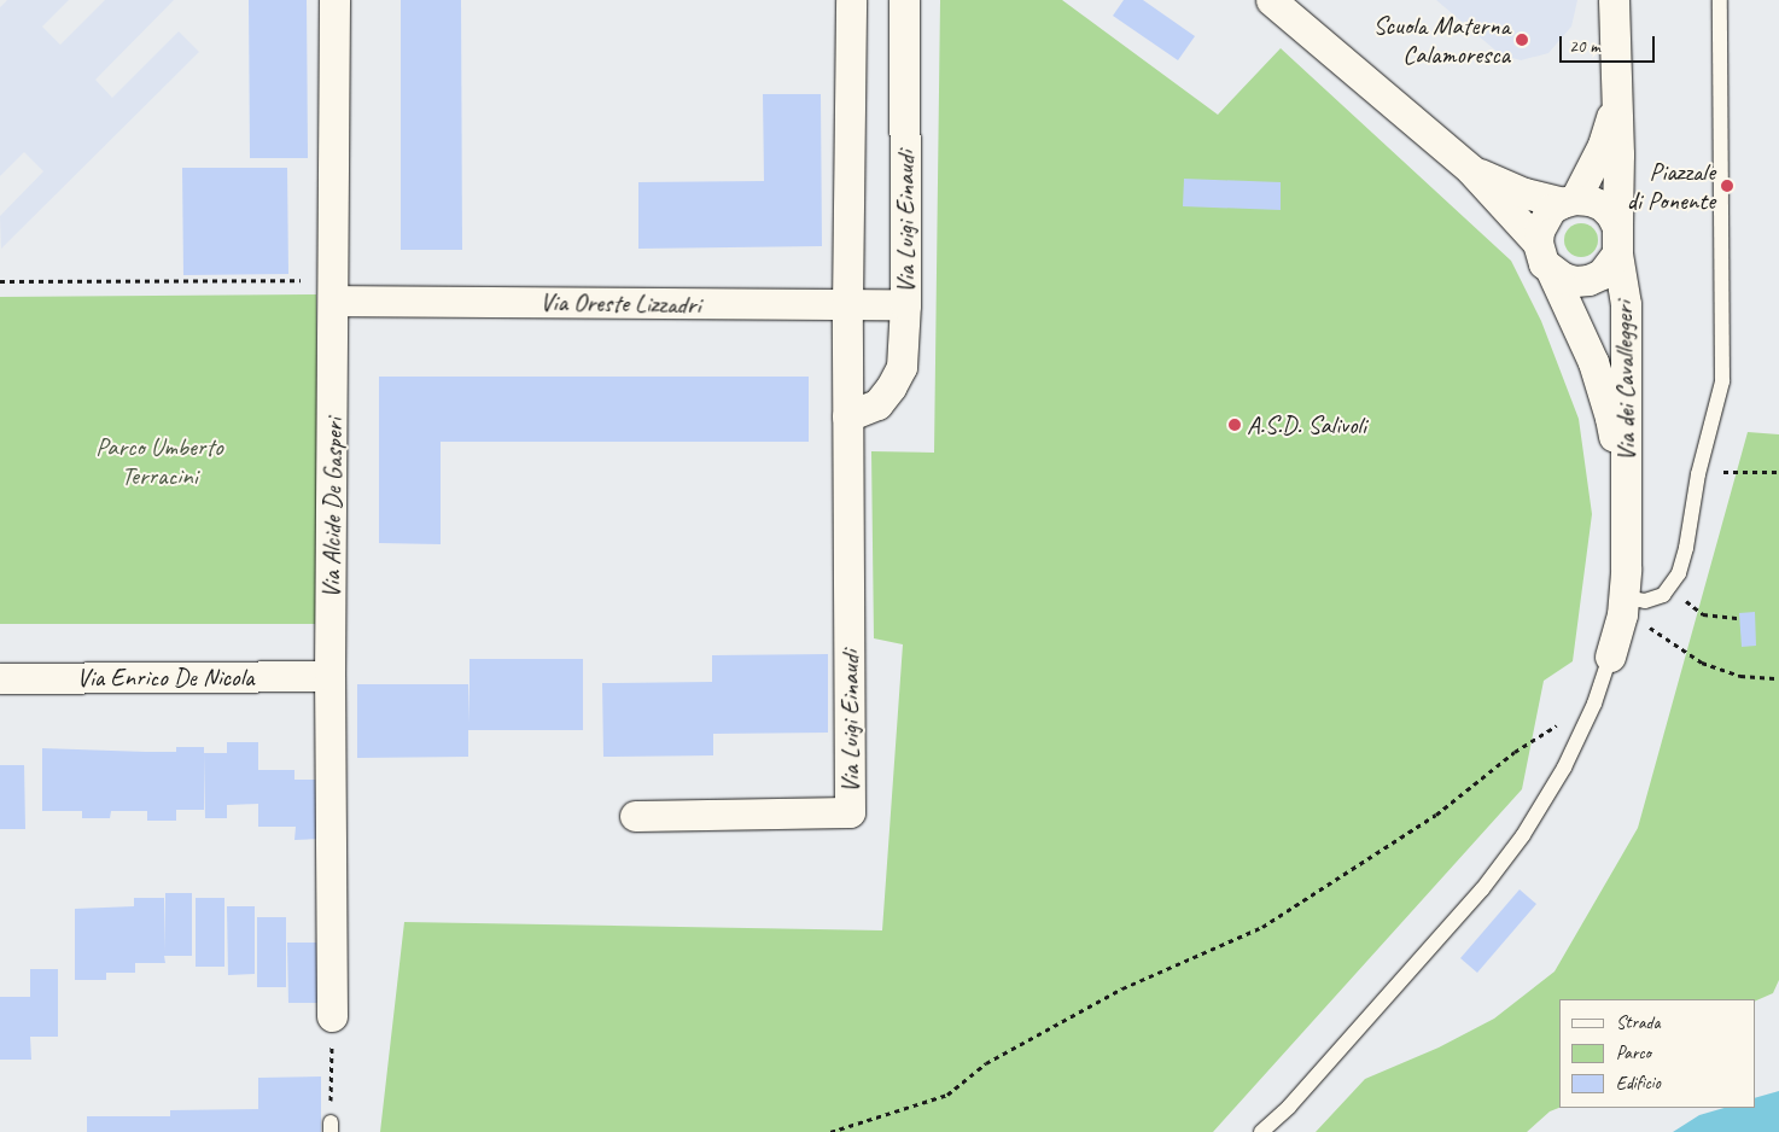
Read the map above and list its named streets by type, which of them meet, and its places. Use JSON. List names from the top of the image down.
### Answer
{
  "streets": {
    "street": [
      "Via Luigi Einaudi",
      "Via Oreste Lizzadri",
      "Via dei Cavalleggeri",
      "Via Alcide De Gasperi",
      "Via Enrico De Nicola"
    ]
  },
  "crossings": [
    ["Via Luigi Einaudi", "Via Oreste Lizzadri"],
    ["Via Oreste Lizzadri", "Via Alcide De Gasperi"],
    ["Via Alcide De Gasperi", "Via Enrico De Nicola"]
  ],
  "parks": ["Parco Umberto Terracini"],
  "places": ["Scuola Materna Calamoresca", "Piazzale di Ponente", "A.S.D. Salivoli"],
  "legend": ["Strada", "Parco", "Edificio"],
  "scale_bar": "20 m"
}
